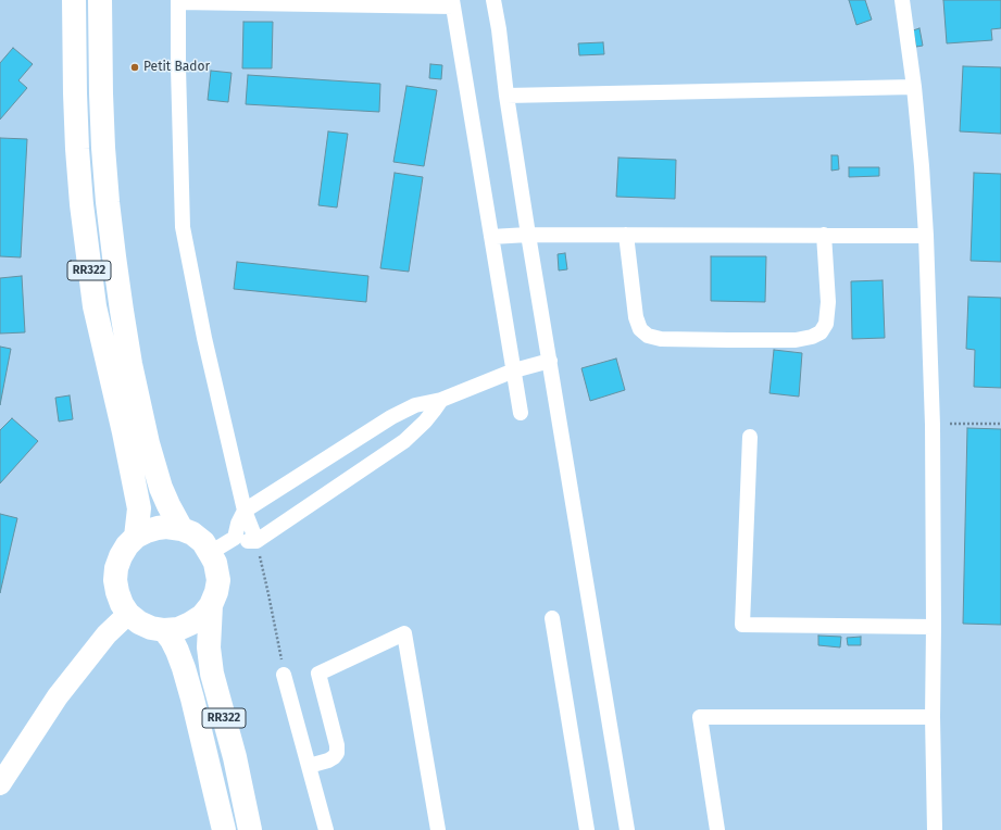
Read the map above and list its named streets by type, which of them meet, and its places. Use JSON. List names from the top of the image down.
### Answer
{
  "streets": {
    "main road": ["RR322"]
  },
  "places": ["Petit Bador"]
}
